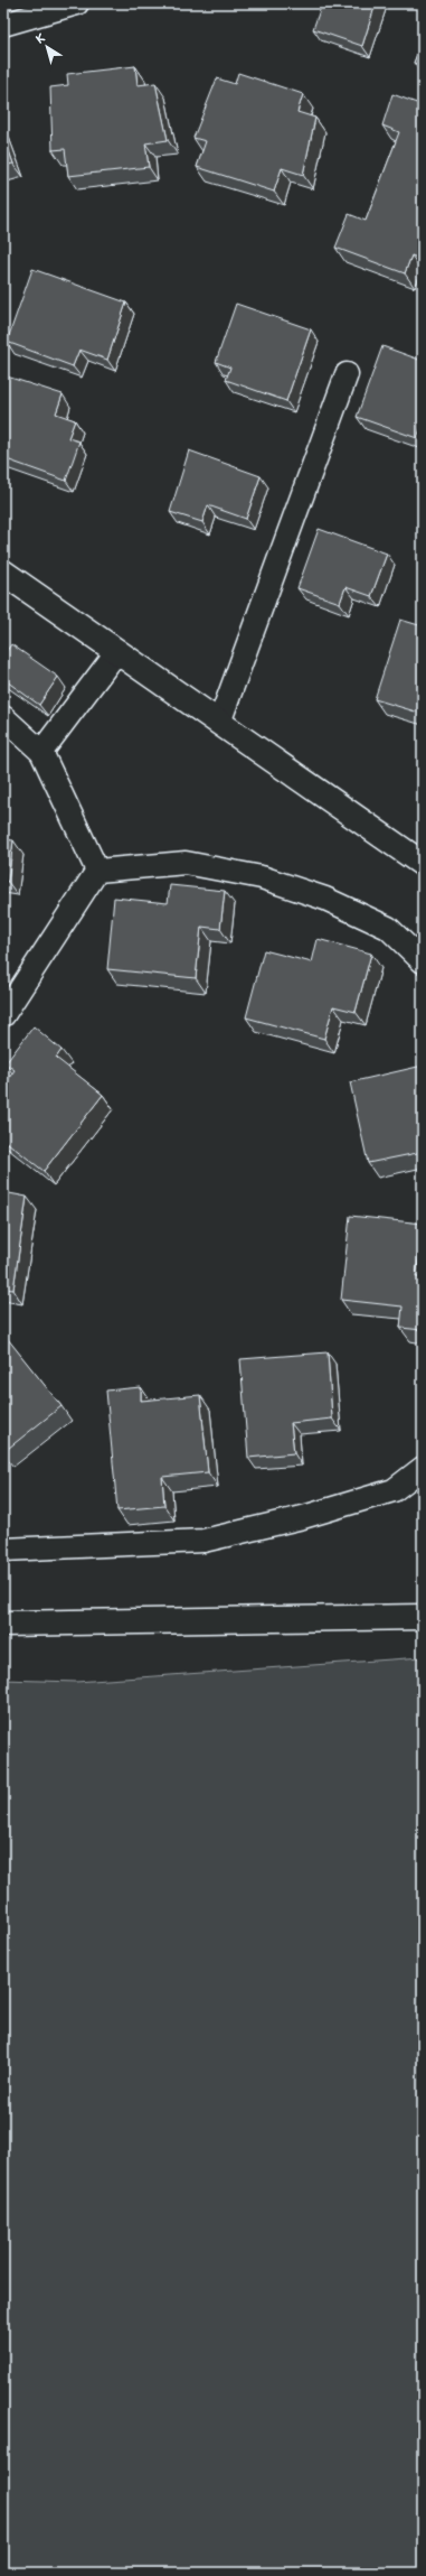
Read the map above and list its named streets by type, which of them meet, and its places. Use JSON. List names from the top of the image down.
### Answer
{
  "north": "top left"
}
